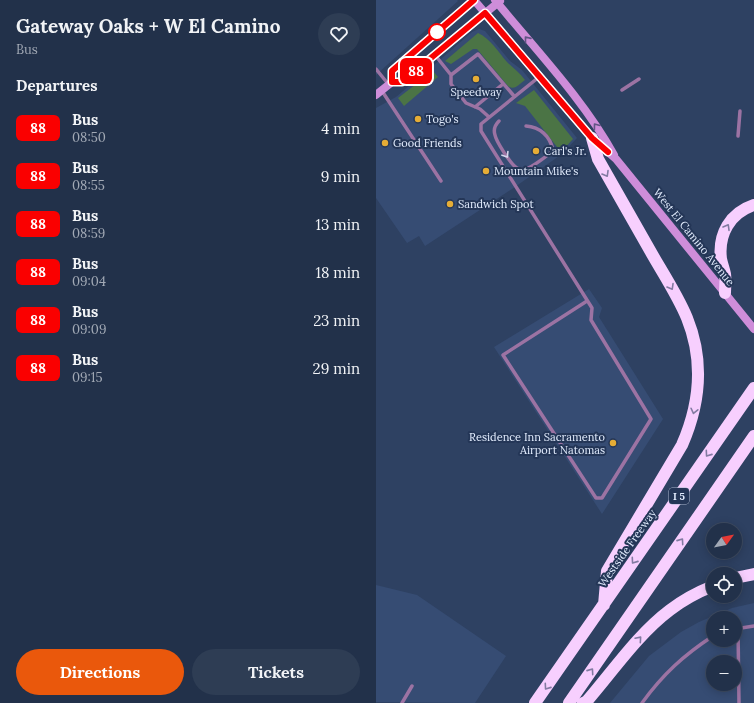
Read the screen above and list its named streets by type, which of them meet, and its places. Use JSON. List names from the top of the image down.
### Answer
{
  "streets": {
    "highway": ["I 5", "Westside Freeway"],
    "main road": ["West El Camino Avenue"]
  },
  "places": [
    "Speedway",
    "Togo's",
    "Good Friends",
    "Carl's Jr.",
    "Mountain Mike's",
    "Sandwich Spot",
    "Residence Inn Sacramento Airport Natomas"
  ],
  "lines": ["bus line 88"],
  "north": "top right",
  "page": {
    "heading": [
      ["Gateway Oaks + W El Camino", "Bus"],
      "Departures"
    ],
    "on_map": "88",
    "list": [
      {
        "mark": "88",
        "name": "Bus",
        "note": "08:50",
        "value": "4 min"
      },
      {
        "mark": "88",
        "name": "Bus",
        "note": "08:55",
        "value": "9 min"
      },
      {
        "mark": "88",
        "name": "Bus",
        "note": "08:59",
        "value": "13 min"
      },
      {
        "mark": "88",
        "name": "Bus",
        "note": "09:04",
        "value": "18 min"
      },
      {
        "mark": "88",
        "name": "Bus",
        "note": "09:09",
        "value": "23 min"
      },
      {
        "mark": "88",
        "name": "Bus",
        "note": "09:15",
        "value": "29 min"
      }
    ],
    "map_buttons": ["+", "−"],
    "buttons": ["Directions", "Tickets"]
  }
}
